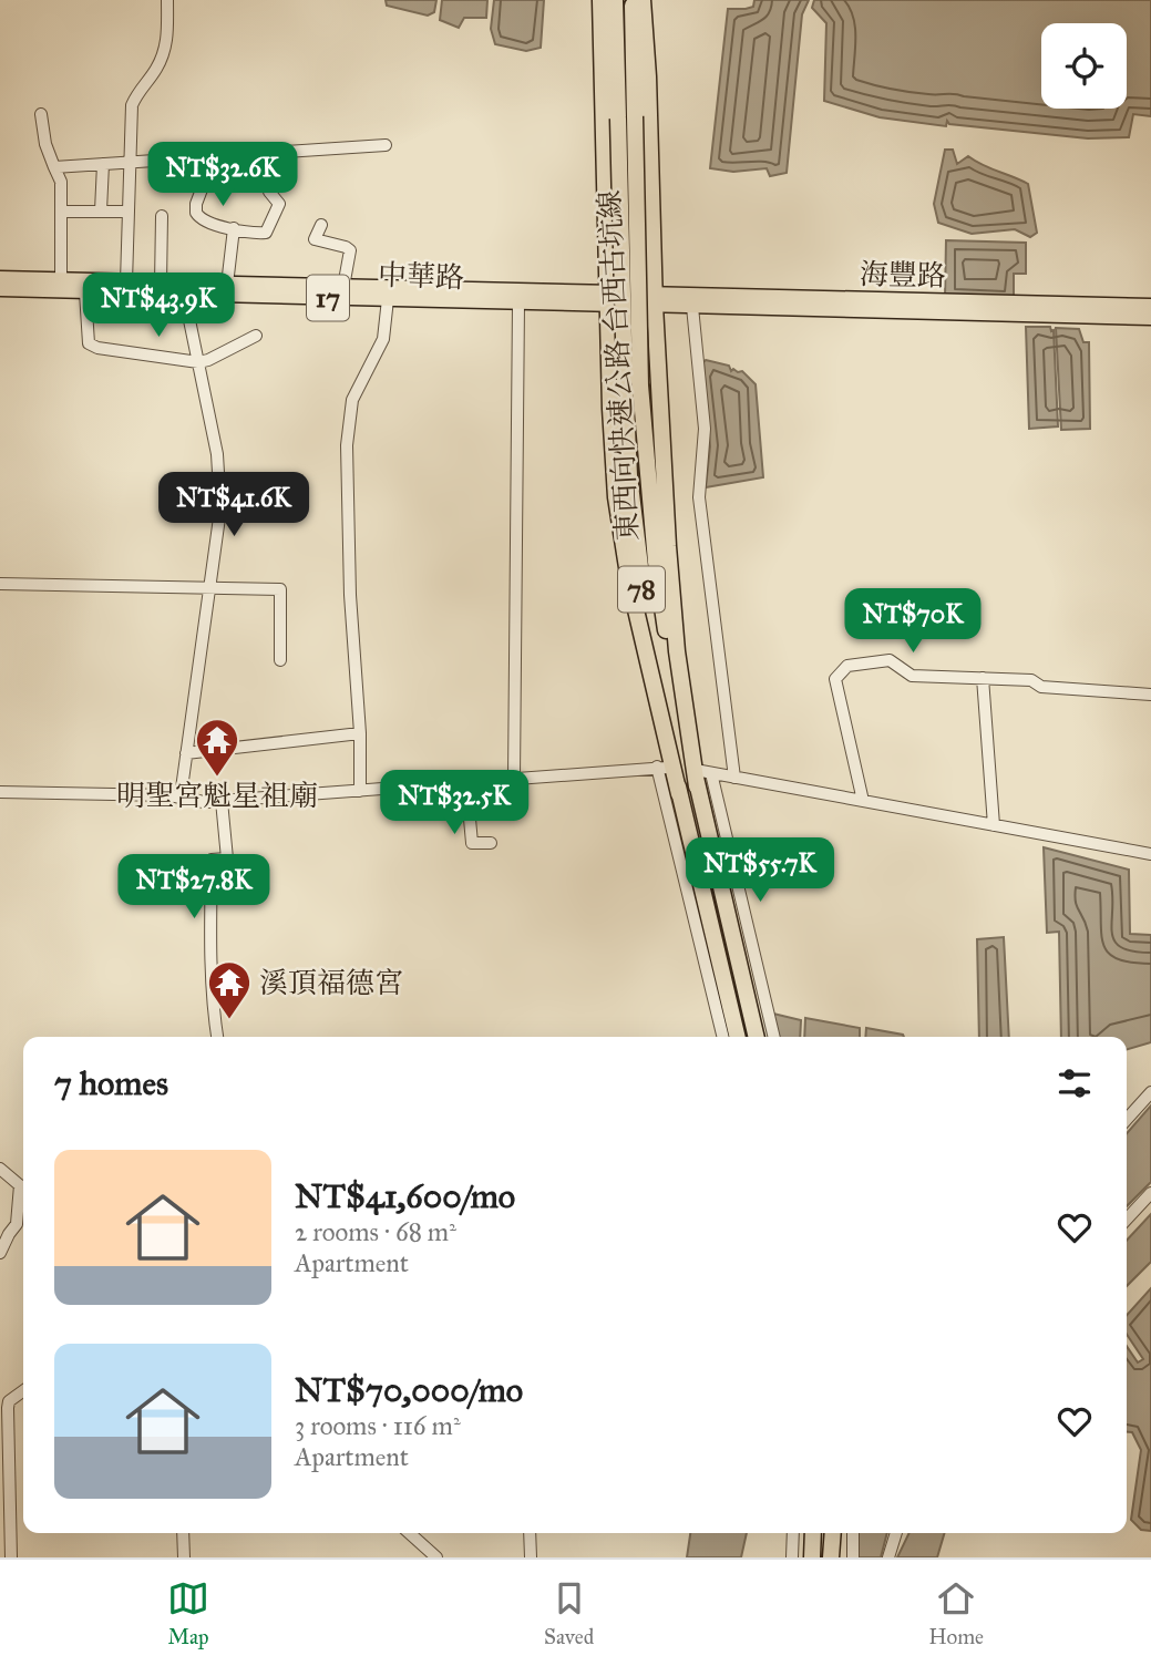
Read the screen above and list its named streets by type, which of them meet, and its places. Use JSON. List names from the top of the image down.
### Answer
{
  "streets": {
    "highway": ["東西向快速公路 台西古坑線", "78"],
    "main road": ["海豐路", "中華路", "17"]
  },
  "crossings": [
    ["海豐路", "中華路"]
  ],
  "places": {
    "temple": ["明聖宮魁星祖廟", "溪頂福德宮"]
  },
  "page": {
    "price": [
      "NT$32.6K",
      "NT$43.9K",
      "NT$41.6K",
      "NT$70K",
      "NT$32.5K",
      "NT$55.7K",
      "NT$27.8K"
    ],
    "heading": "7 homes",
    "list": [
      {
        "name": "NT$41,600/mo",
        "note": "2 rooms · 68 m² · Apartment"
      },
      {
        "name": "NT$70,000/mo",
        "note": "3 rooms · 116 m² · Apartment"
      }
    ],
    "tabs": ["Map", "Saved", "Home"]
  }
}
